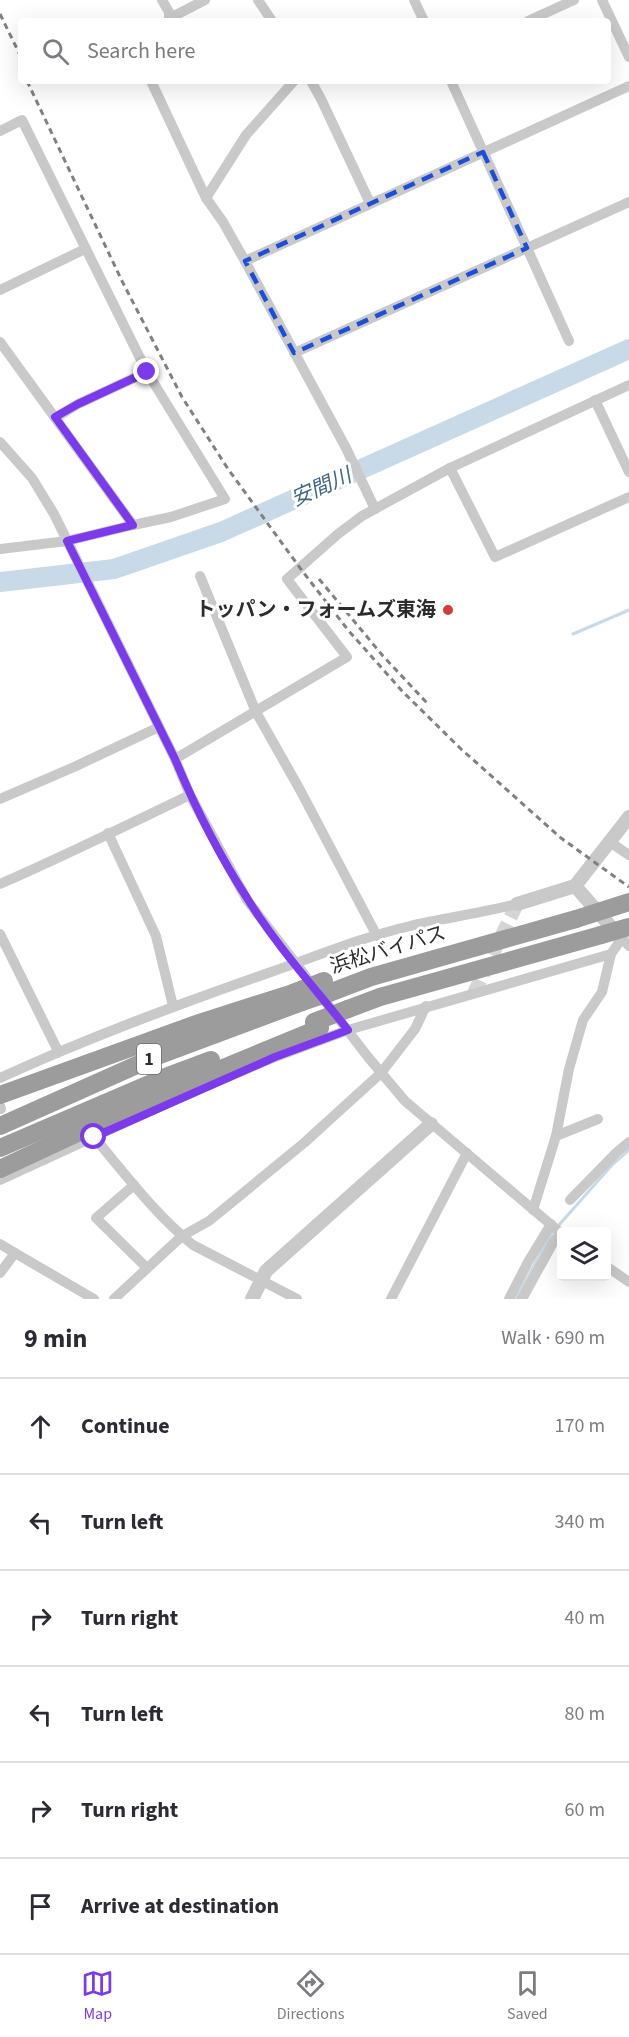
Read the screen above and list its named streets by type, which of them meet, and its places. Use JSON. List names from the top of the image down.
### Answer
{
  "streets": {
    "highway": ["浜松バイパス", "1"]
  },
  "crossings": [
    ["浜松バイパス", "1"]
  ],
  "water": ["安間川"],
  "places": ["トッパン・フォームズ東海"],
  "page": {
    "search": "Search here",
    "heading": ["9 min", "Walk · 690 m"],
    "list": [
      ["Continue", "170 m"],
      ["Turn left", "340 m"],
      ["Turn right", "40 m"],
      ["Turn left", "80 m"],
      ["Turn right", "60 m"],
      "Arrive at destination"
    ],
    "nav": ["Map", "Directions", "Saved"]
  }
}
